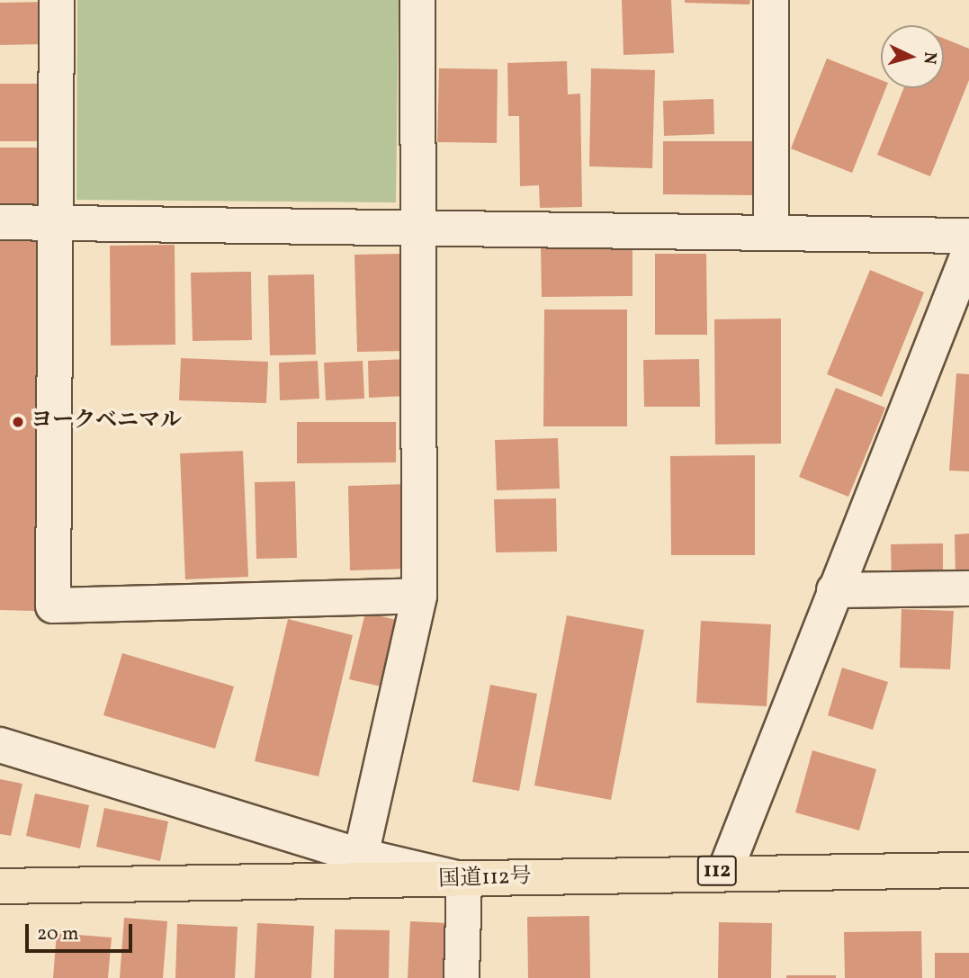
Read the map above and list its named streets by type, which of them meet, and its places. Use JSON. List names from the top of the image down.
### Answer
{
  "streets": {
    "highway": ["112", "国道112号"]
  },
  "places": ["ヨークベニマル"],
  "scale_bar": "20 m",
  "north": "right"
}
